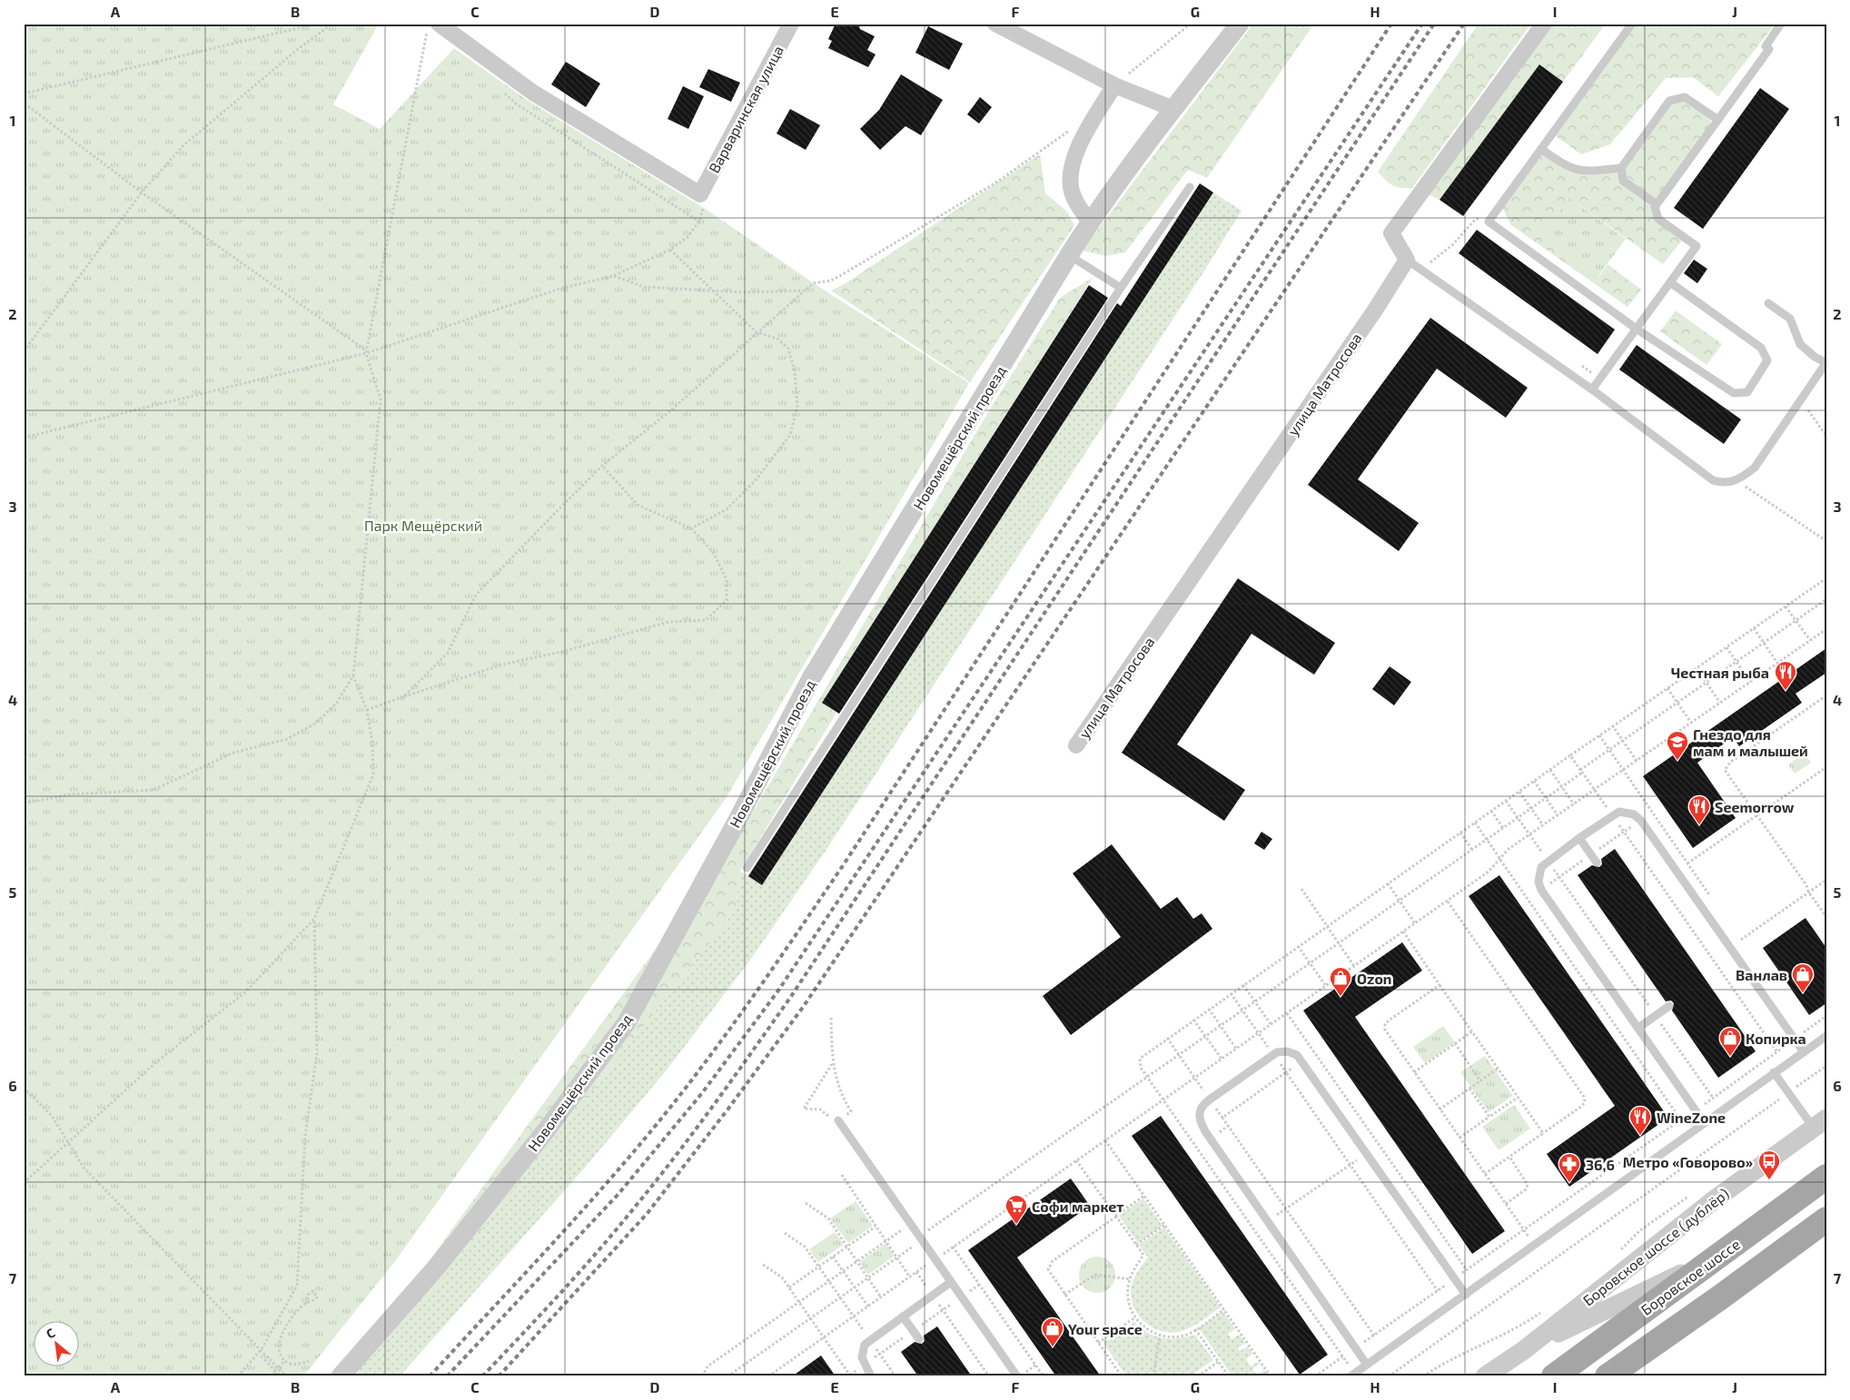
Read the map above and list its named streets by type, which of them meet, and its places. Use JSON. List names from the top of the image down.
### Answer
{
  "streets": {
    "main road": ["Боровское шоссе"],
    "street": [
      "Варваринская улица",
      "улица Матросова",
      "Новомещёрский проезд",
      "Боровское шоссе (дублёр)"
    ]
  },
  "parks": ["Парк Мещёрский"],
  "places": {
    "restaurant": ["Честная рыба", "Seemorrow", "WineZone"],
    "school or university": ["Гнездо для мам и малышей"],
    "shop": [
      "Ванлав",
      "Ozon",
      "Копирка",
      "Your space"
    ],
    "bus stop": ["Метро «Говорово»"],
    "pharmacy": ["36,6"],
    "supermarket": ["Софи маркет"]
  },
  "north": "top left",
  "grid": {
    "columns": [
      "A",
      "B",
      "C",
      "D",
      "E",
      "F",
      "G",
      "H",
      "I",
      "J"
    ],
    "rows": [
      "1",
      "2",
      "3",
      "4",
      "5",
      "6",
      "7"
    ]
  }
}
